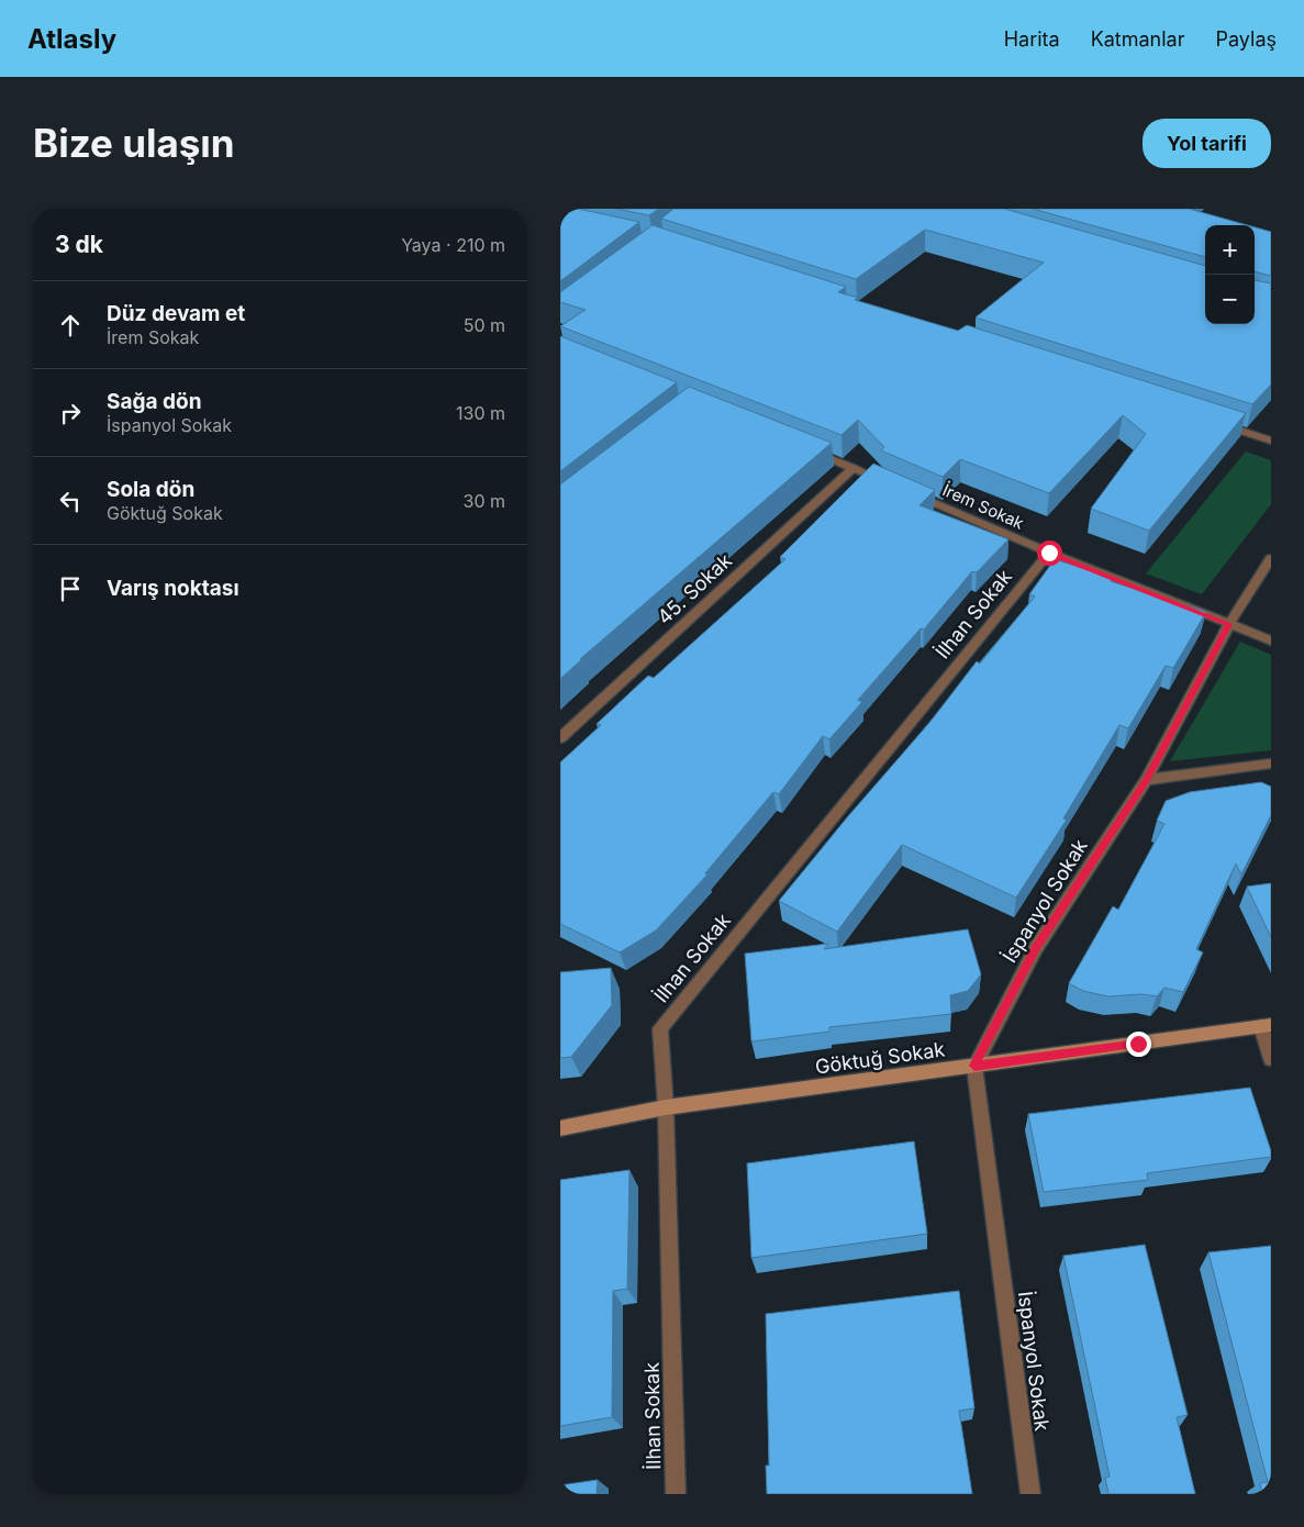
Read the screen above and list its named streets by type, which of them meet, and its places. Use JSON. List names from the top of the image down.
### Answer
{
  "streets": {
    "street": [
      "İrem Sokak",
      "45. Sokak",
      "İlhan Sokak",
      "İspanyol Sokak",
      "Göktuğ Sokak"
    ]
  },
  "crossings": [
    ["İrem Sokak", "45. Sokak"],
    ["İrem Sokak", "İlhan Sokak"],
    ["İrem Sokak", "İspanyol Sokak"],
    ["İlhan Sokak", "Göktuğ Sokak"],
    ["İspanyol Sokak", "Göktuğ Sokak"]
  ],
  "page": {
    "header": "Atlasly",
    "nav": ["Harita", "Katmanlar", "Paylaş"],
    "buttons": "Yol tarifi",
    "title": "Bize ulaşın",
    "heading": ["3 dk", "Yaya · 210 m"],
    "map_buttons": ["+", "−"],
    "list": [
      ["Düz devam et", "İrem Sokak", "50 m"],
      ["Sağa dön", "İspanyol Sokak", "130 m"],
      ["Sola dön", "Göktuğ Sokak", "30 m"],
      "Varış noktası"
    ]
  }
}
